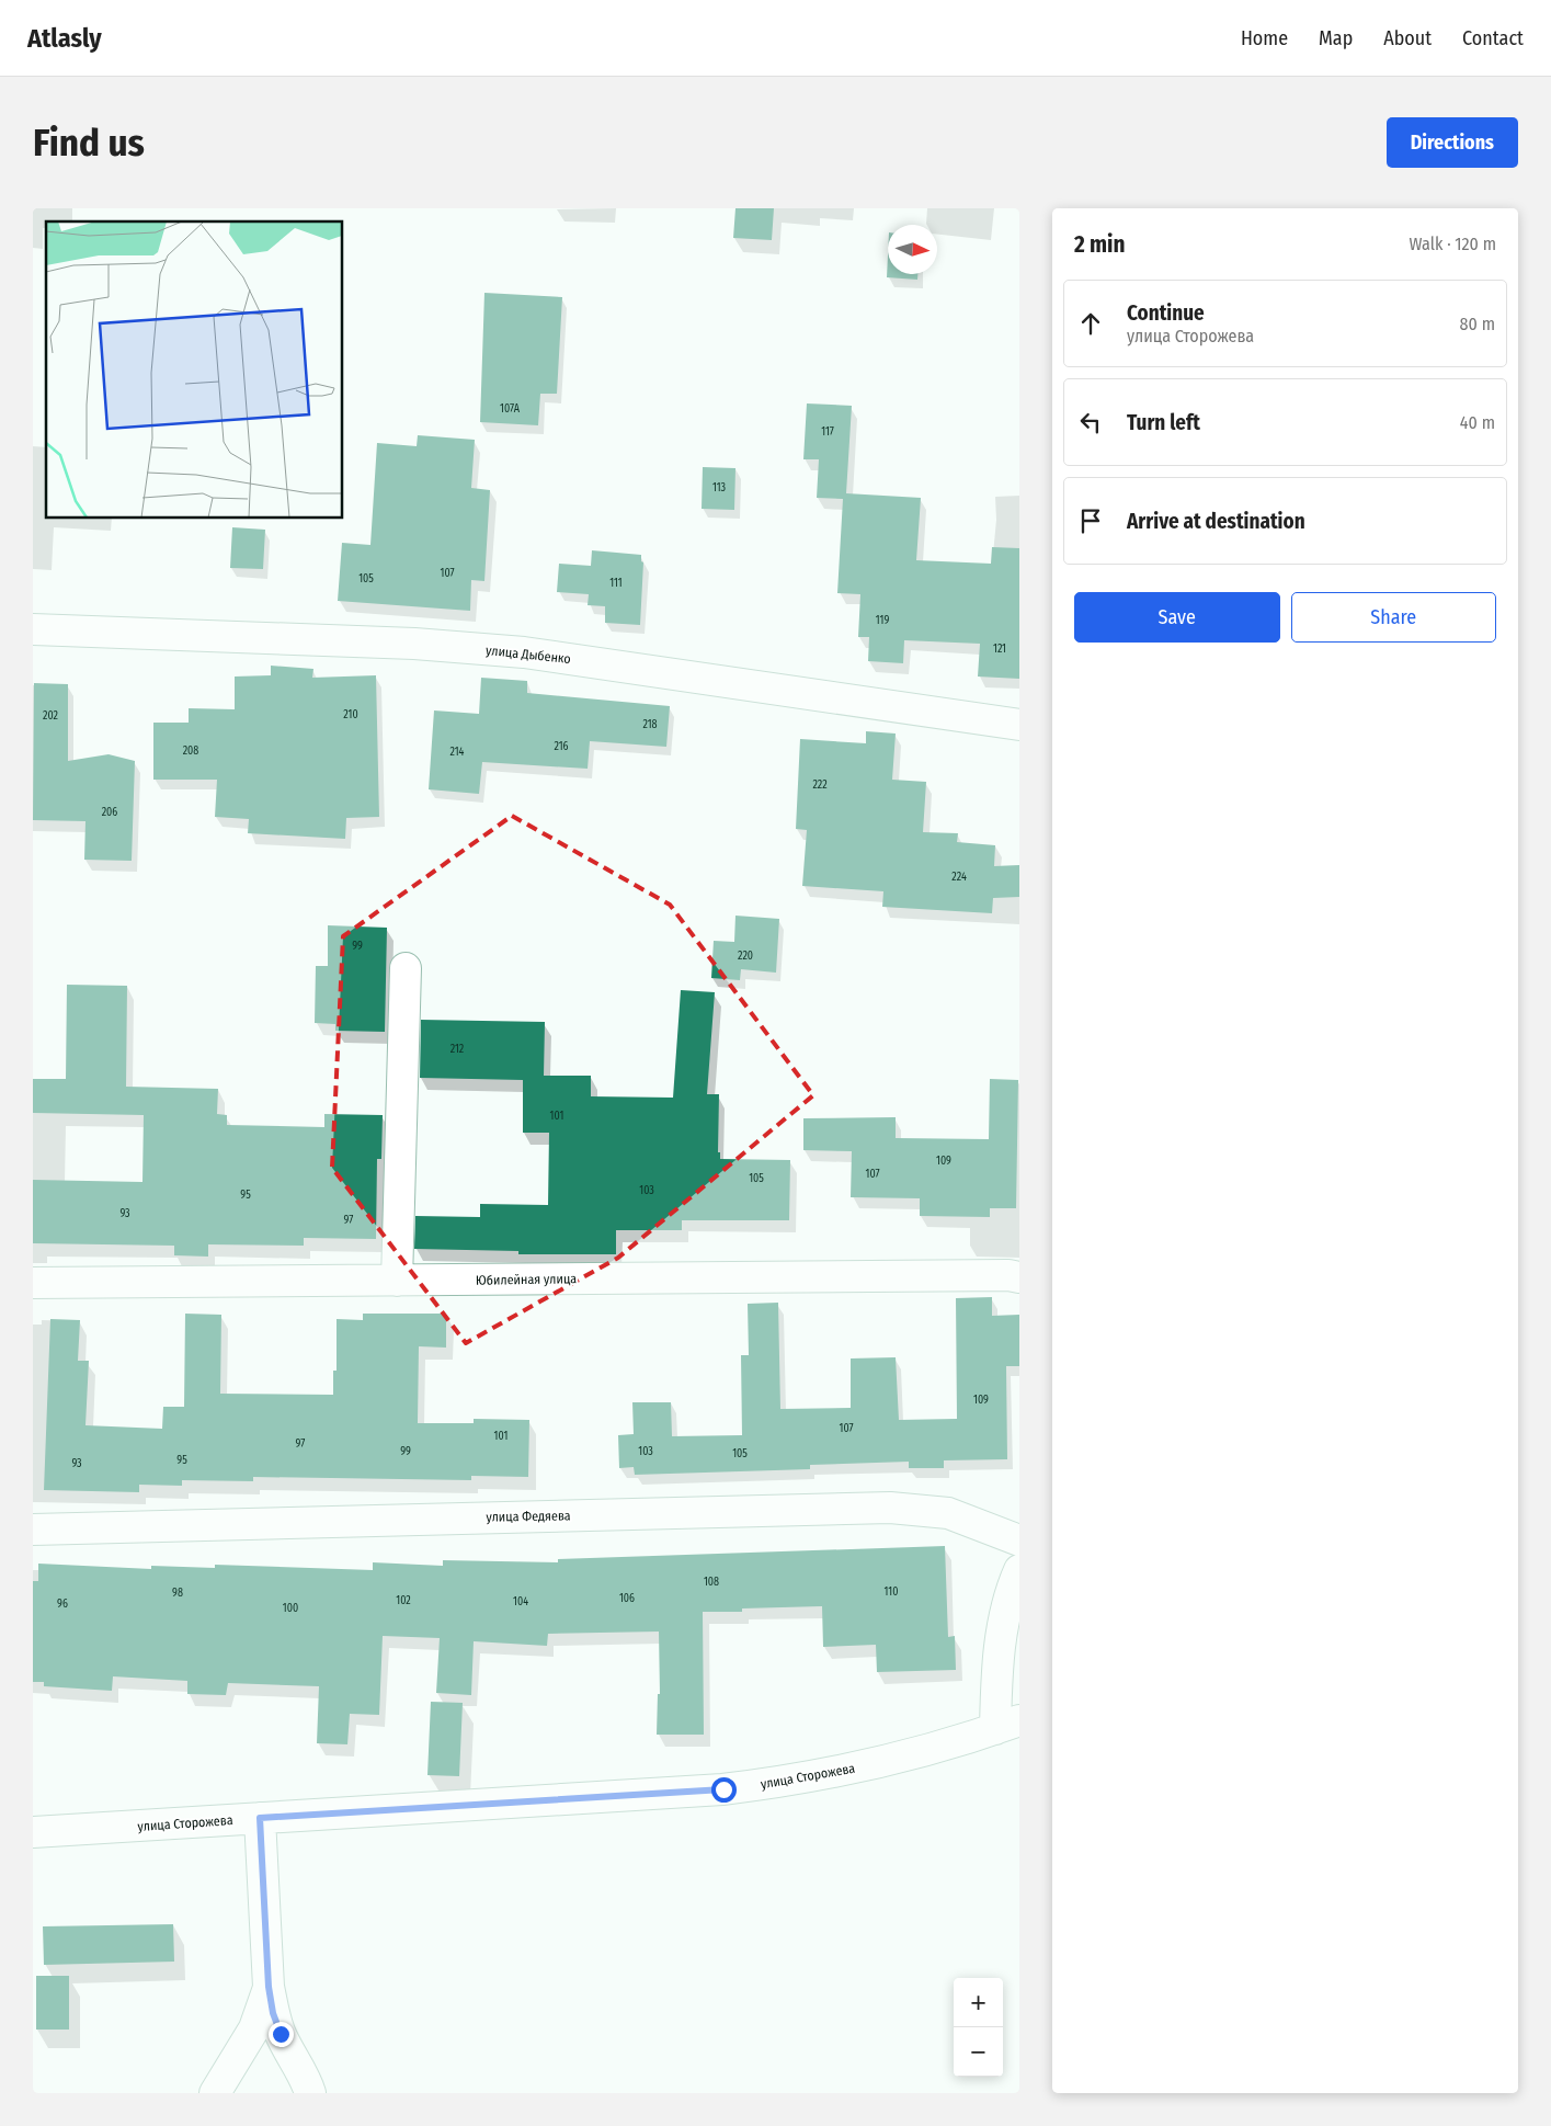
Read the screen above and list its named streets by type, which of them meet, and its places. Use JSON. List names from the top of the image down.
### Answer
{
  "streets": {
    "street": [
      "улица Дыбенко",
      "Юбилейная улица",
      "улица Федяева",
      "улица Сторожева"
    ]
  },
  "house_numbers": [
    "107А",
    "117",
    "113",
    "107",
    "105",
    "111",
    "119",
    "121",
    "210",
    "202",
    "218",
    "216",
    "208",
    "214",
    "222",
    "206",
    "224",
    "99",
    "220",
    "212",
    "101",
    "109",
    "107",
    "105",
    "103",
    "95",
    "93",
    "97",
    "109",
    "107",
    "101",
    "97",
    "99",
    "103",
    "105",
    "95",
    "93",
    "108",
    "110",
    "98",
    "106",
    "102",
    "104",
    "96",
    "100"
  ],
  "north": "right",
  "page": {
    "header": "Atlasly",
    "nav": [
      "Home",
      "Map",
      "About",
      "Contact"
    ],
    "buttons": [
      "Directions",
      ["Save", "Share"]
    ],
    "title": "Find us",
    "heading": ["2 min", "Walk · 120 m"],
    "list": [
      ["Continue", "улица Сторожева", "80 m"],
      ["Turn left", "40 m"],
      "Arrive at destination"
    ],
    "map_buttons": ["+", "−"]
  }
}
